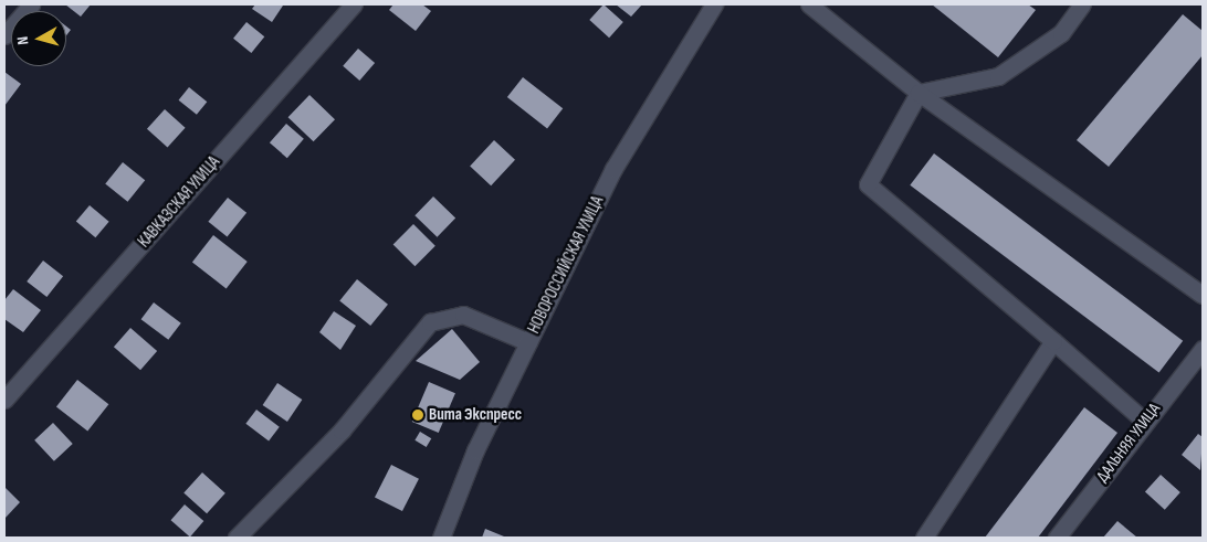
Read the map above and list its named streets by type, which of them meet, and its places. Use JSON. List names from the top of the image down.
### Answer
{
  "streets": {
    "street": ["КАВКАЗСКАЯ УЛИЦА", "НОВОРОССИЙСКАЯ УЛИЦА", "ДАЛЬНЯЯ УЛИЦА"]
  },
  "places": ["Вита Экспресс"],
  "north": "left"
}
